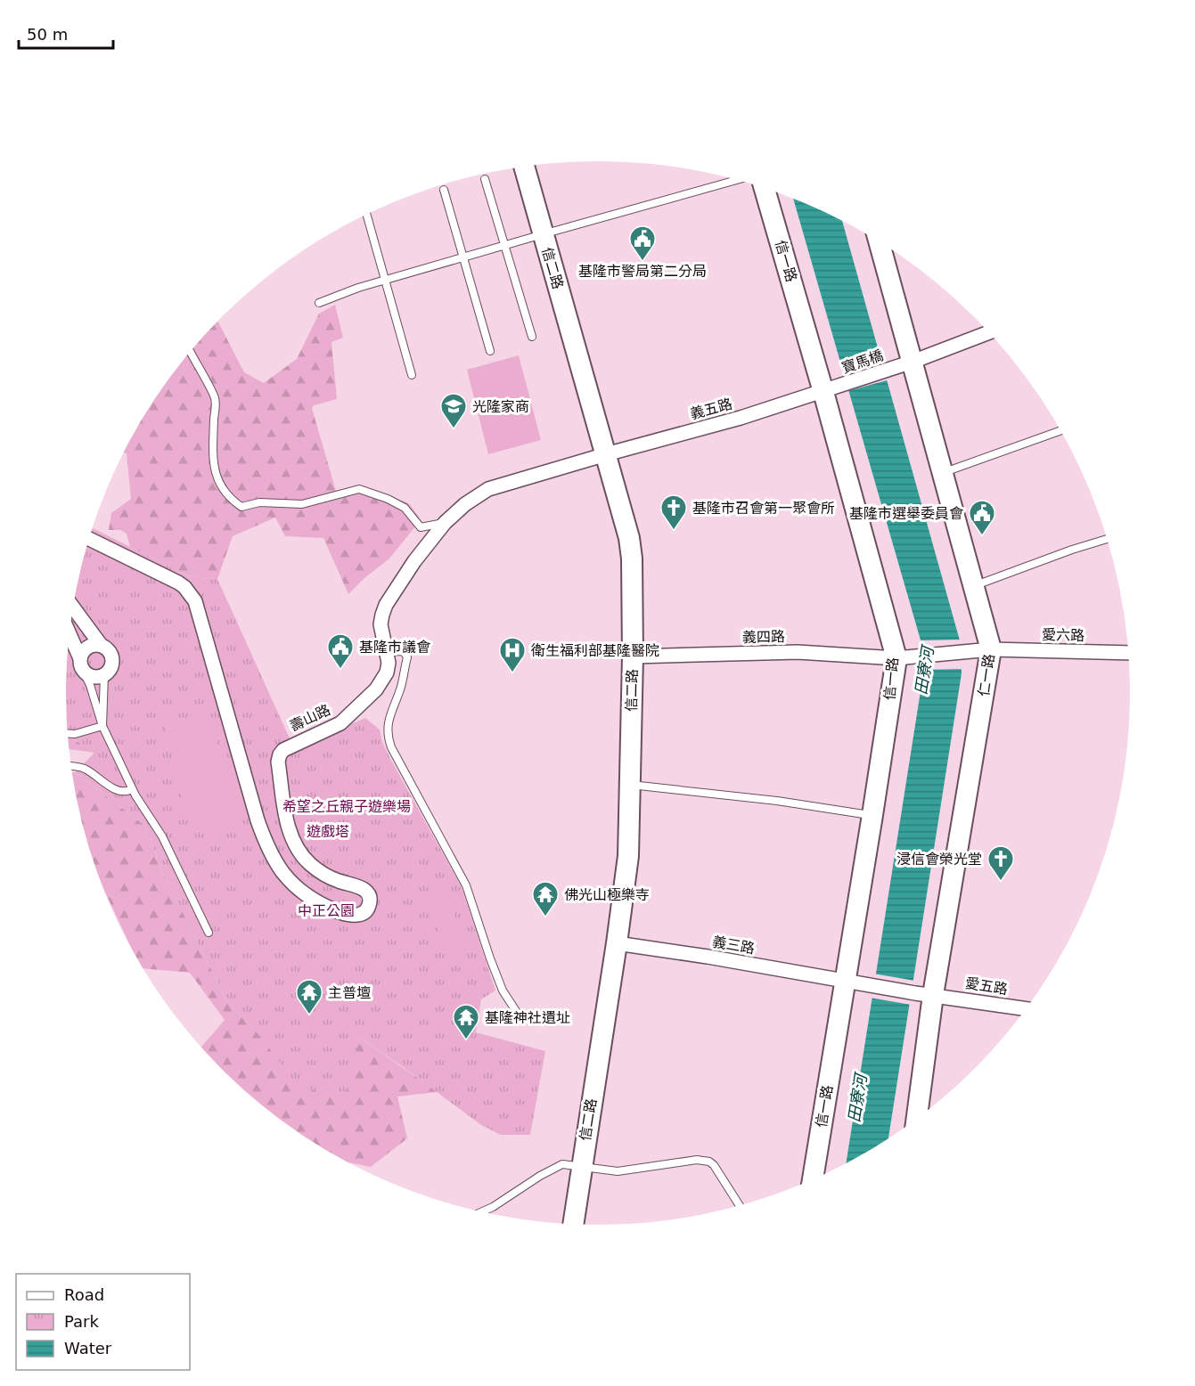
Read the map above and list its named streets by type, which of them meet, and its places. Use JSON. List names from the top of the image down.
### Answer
{
  "streets": {
    "street": [
      "信一路",
      "信二路",
      "寶馬橋",
      "義五路",
      "愛六路",
      "義四路",
      "仁一路",
      "壽山路",
      "義三路",
      "愛五路"
    ]
  },
  "crossings": [
    ["信一路", "寶馬橋"],
    ["信一路", "義五路"],
    ["信一路", "愛六路"],
    ["信一路", "義四路"],
    ["信一路", "義三路"],
    ["信二路", "義五路"],
    ["信二路", "義四路"],
    ["信二路", "壽山路"],
    ["信二路", "義三路"],
    ["寶馬橋", "義五路"],
    ["寶馬橋", "仁一路"],
    ["義五路", "壽山路"],
    ["愛六路", "義四路"],
    ["愛六路", "仁一路"],
    ["仁一路", "義三路"],
    ["仁一路", "愛五路"],
    ["義三路", "愛五路"]
  ],
  "water": ["田寮河"],
  "parks": ["希望之丘親子遊樂場", "遊戲塔", "中正公園"],
  "places": {
    "public building": ["基隆市警局第二分局", "基隆市選舉委員會", "基隆市議會"],
    "school or university": ["光隆家商"],
    "church": ["基隆市召會第一聚會所", "浸信會榮光堂"],
    "hospital": ["衛生福利部基隆醫院"],
    "temple": ["佛光山極樂寺", "主普壇", "基隆神社遺址"]
  },
  "legend": ["Road", "Park", "Water"],
  "scale_bar": "50 m"
}
